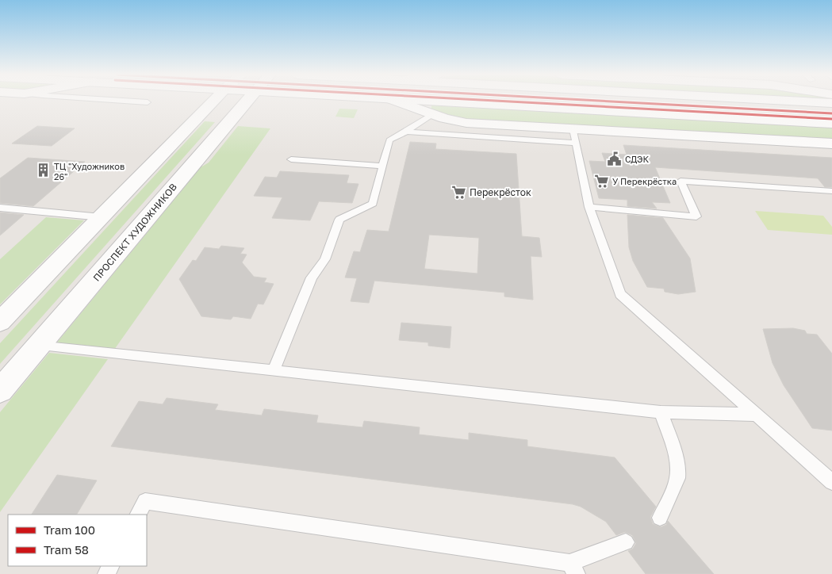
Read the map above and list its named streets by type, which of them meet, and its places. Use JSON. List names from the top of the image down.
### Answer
{
  "streets": {
    "street": ["ПРОСПЕКТ ХУДОЖНИКОВ"]
  },
  "places": {
    "public building": ["СДЭК"],
    "building": ["ТЦ \"Художников 26\""],
    "supermarket": ["У Перекрёстка", "Перекрёсток"]
  },
  "lines": ["tram line 100", "tram line 58"],
  "legend": ["Tram 100", "Tram 58"]
}
